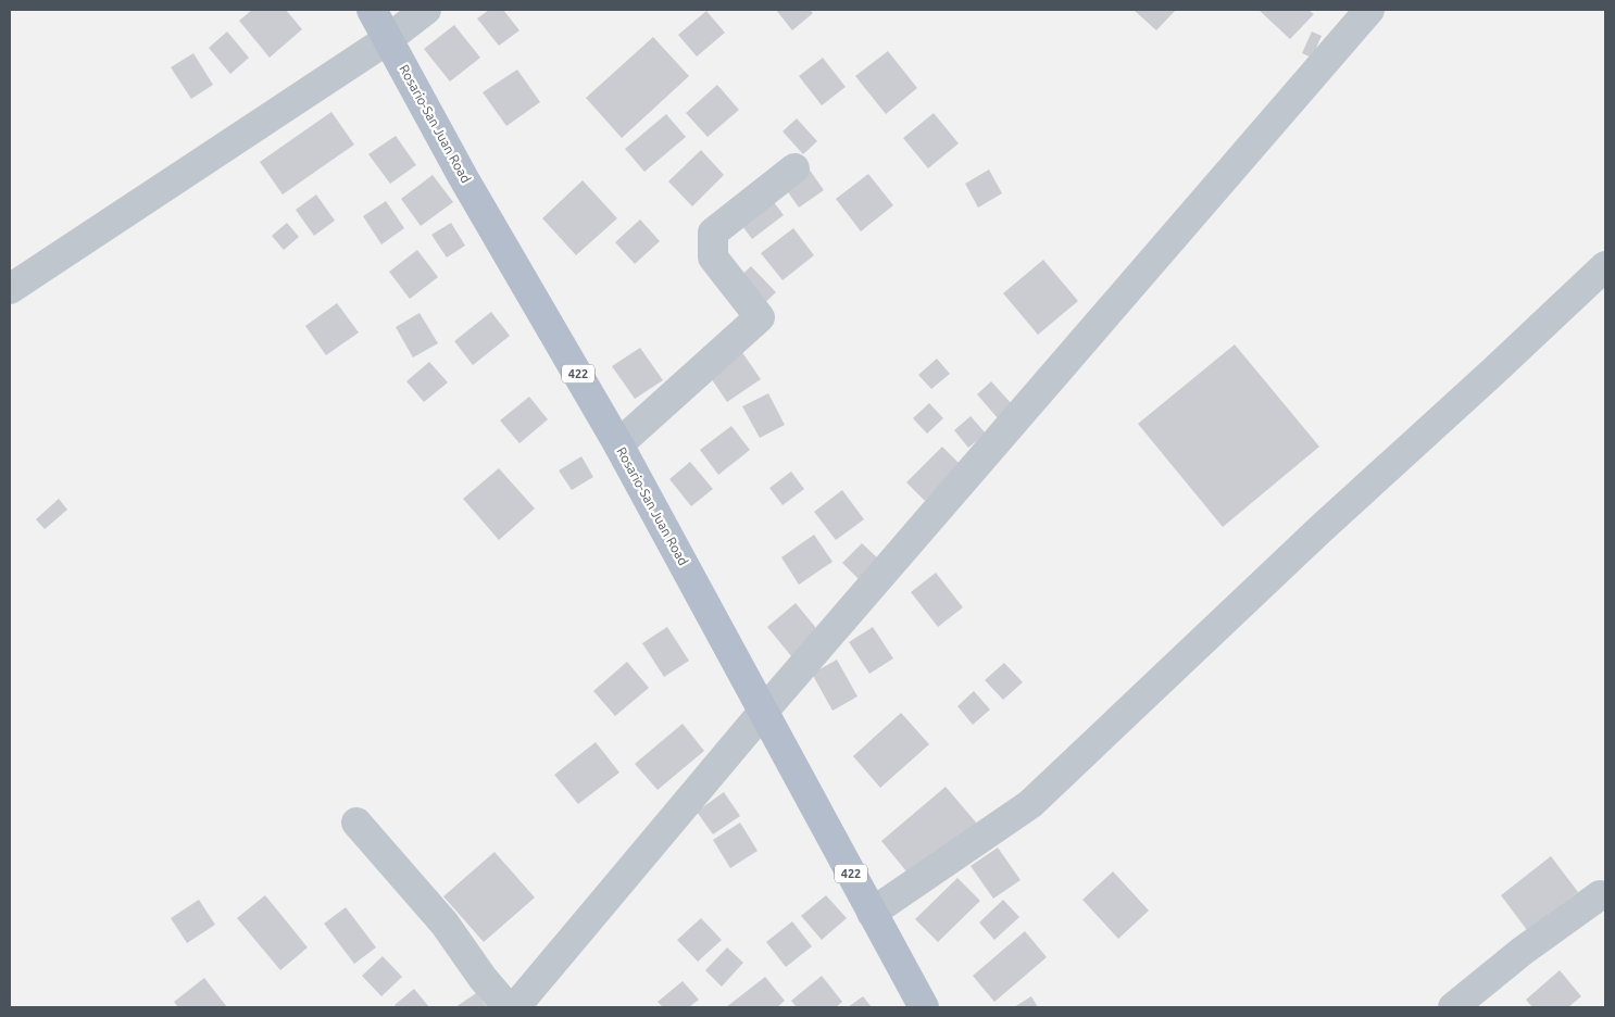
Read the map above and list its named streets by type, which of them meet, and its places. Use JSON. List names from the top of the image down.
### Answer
{
  "streets": {
    "main road": ["Rosario-San Juan Road", "422"]
  }
}
